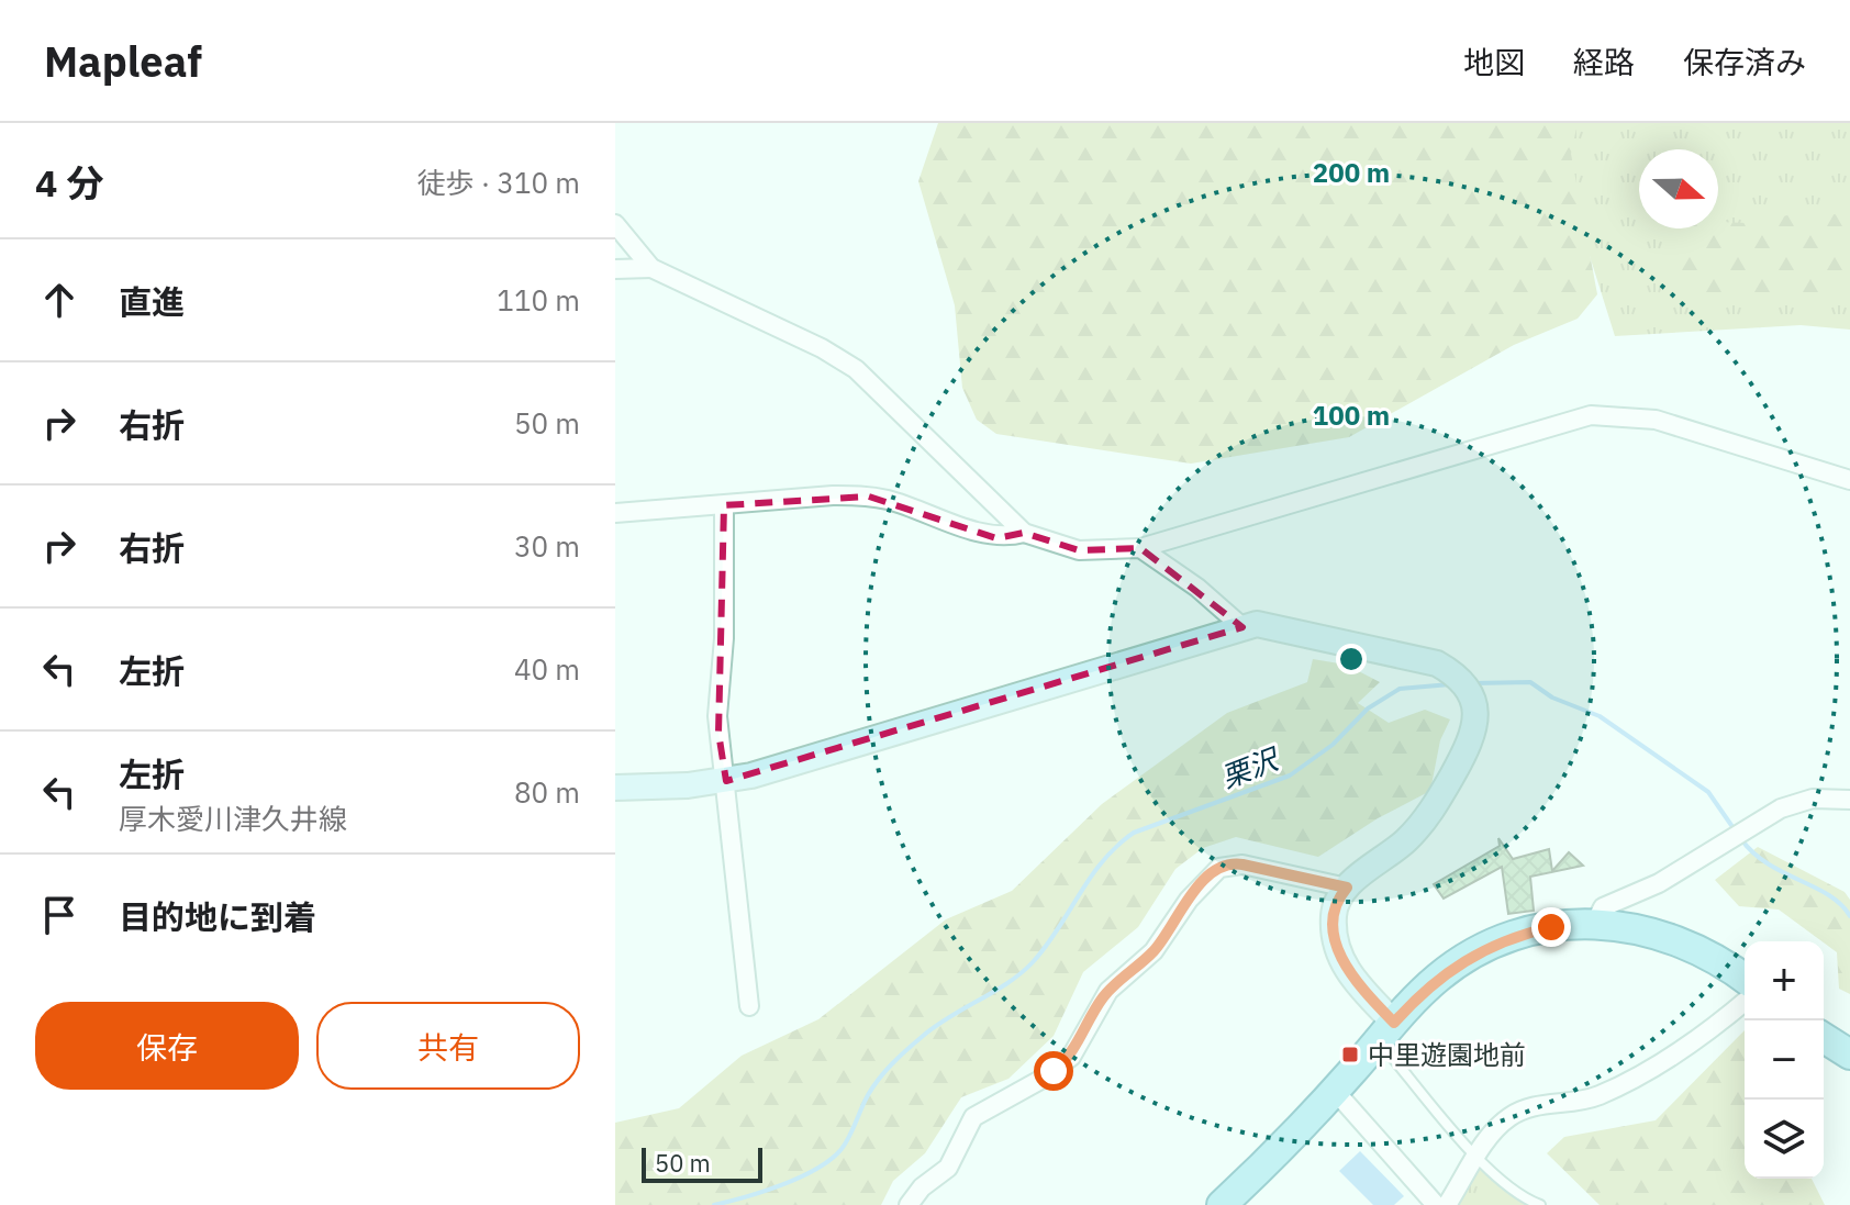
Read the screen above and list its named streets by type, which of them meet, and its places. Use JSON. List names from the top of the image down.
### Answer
{
  "water": ["栗沢"],
  "places": {
    "transit": ["中里遊園地前"]
  },
  "scale_bar": "50 m",
  "north": "right",
  "page": {
    "header": "Mapleaf",
    "nav": ["地図", "経路", "保存済み"],
    "heading": ["4 分", "徒歩 · 310 m"],
    "list": [
      ["直進", "110 m"],
      ["右折", "50 m"],
      ["右折", "30 m"],
      ["左折", "40 m"],
      ["左折", "厚木愛川津久井線", "80 m"],
      "目的地に到着"
    ],
    "map_buttons": ["+", "−"],
    "buttons": ["保存", "共有"],
    "scale": "50 m"
  },
  "rings": ["200 m", "100 m"]
}
